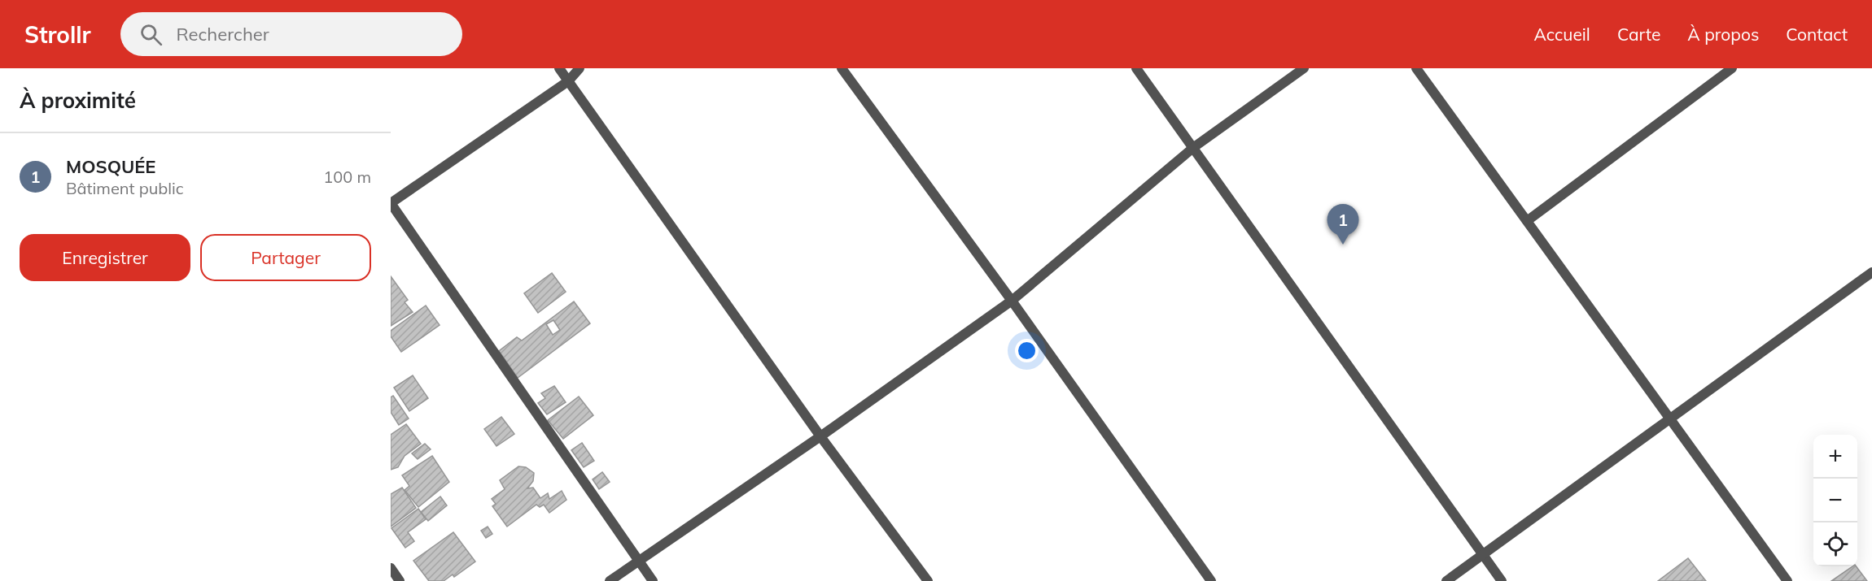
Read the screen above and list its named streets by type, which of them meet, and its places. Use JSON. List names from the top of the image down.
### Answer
{
  "page": {
    "header": "Strollr",
    "search": "Rechercher",
    "nav": [
      "Accueil",
      "Carte",
      "À propos",
      "Contact"
    ],
    "heading": "À proximité",
    "list": [
      {
        "mark": "1",
        "name": "MOSQUÉE",
        "note": "Bâtiment public",
        "value": "100 m"
      }
    ],
    "pins": "1",
    "buttons": ["Enregistrer", "Partager"],
    "map_buttons": ["+", "−"]
  }
}
